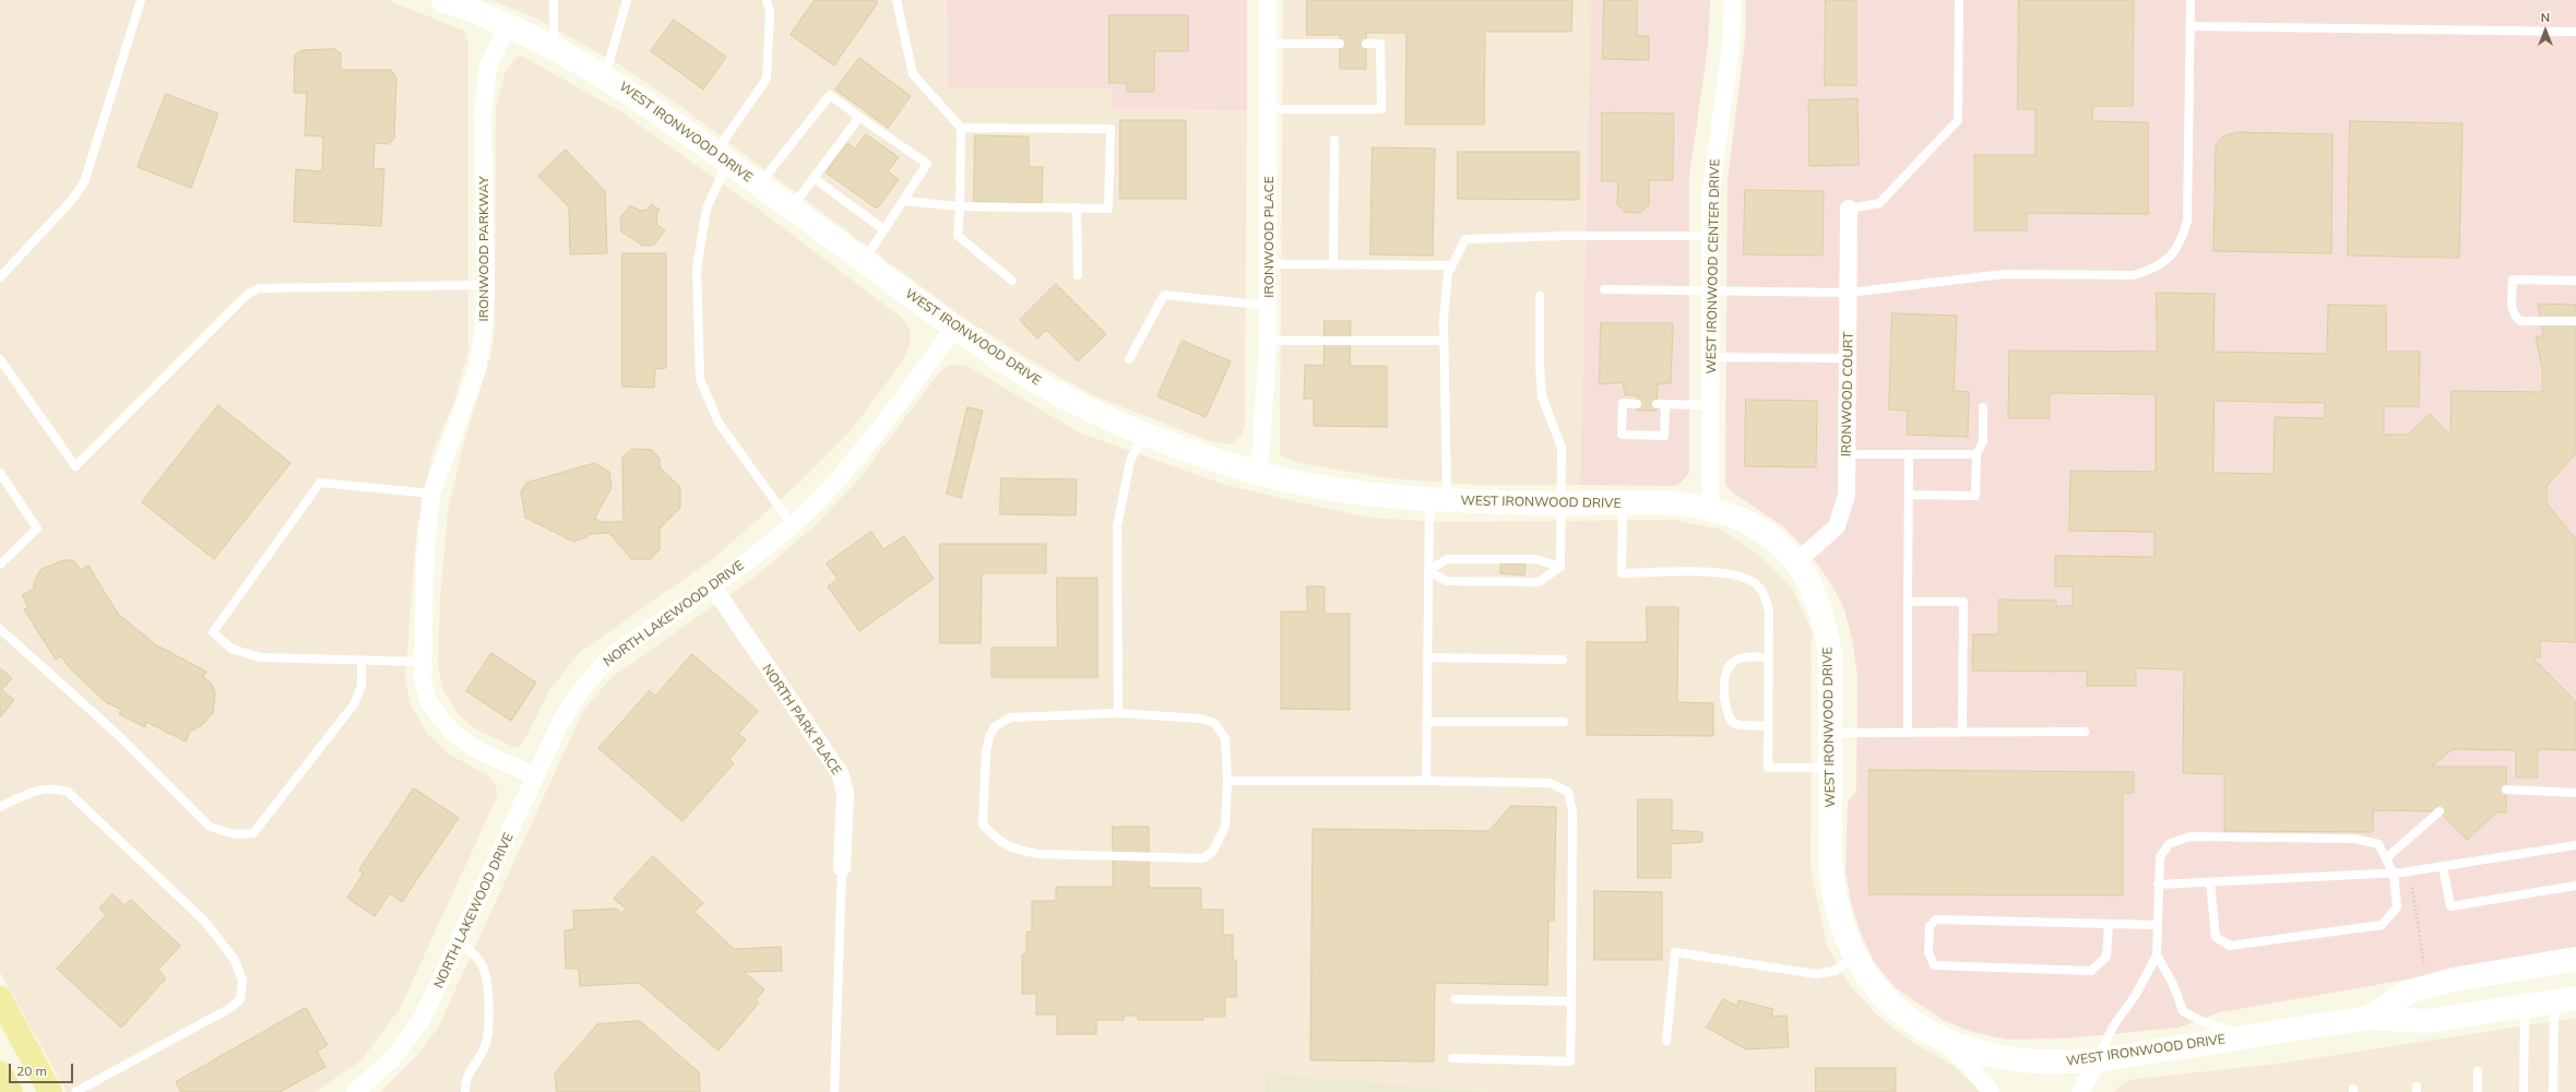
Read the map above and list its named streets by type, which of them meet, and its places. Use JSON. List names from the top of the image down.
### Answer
{
  "streets": {
    "street": [
      "WEST IRONWOOD DRIVE",
      "IRONWOOD PLACE",
      "IRONWOOD PARKWAY",
      "WEST IRONWOOD CENTER DRIVE",
      "IRONWOOD COURT",
      "NORTH LAKEWOOD DRIVE",
      "NORTH PARK PLACE"
    ]
  },
  "crossings": [
    ["WEST IRONWOOD DRIVE", "IRONWOOD PLACE"],
    ["WEST IRONWOOD DRIVE", "IRONWOOD PARKWAY"],
    ["WEST IRONWOOD DRIVE", "WEST IRONWOOD CENTER DRIVE"],
    ["WEST IRONWOOD DRIVE", "IRONWOOD COURT"],
    ["WEST IRONWOOD DRIVE", "NORTH LAKEWOOD DRIVE"],
    ["IRONWOOD PARKWAY", "NORTH LAKEWOOD DRIVE"],
    ["NORTH LAKEWOOD DRIVE", "NORTH PARK PLACE"]
  ],
  "scale_bar": "20 m",
  "north": "top"
}
